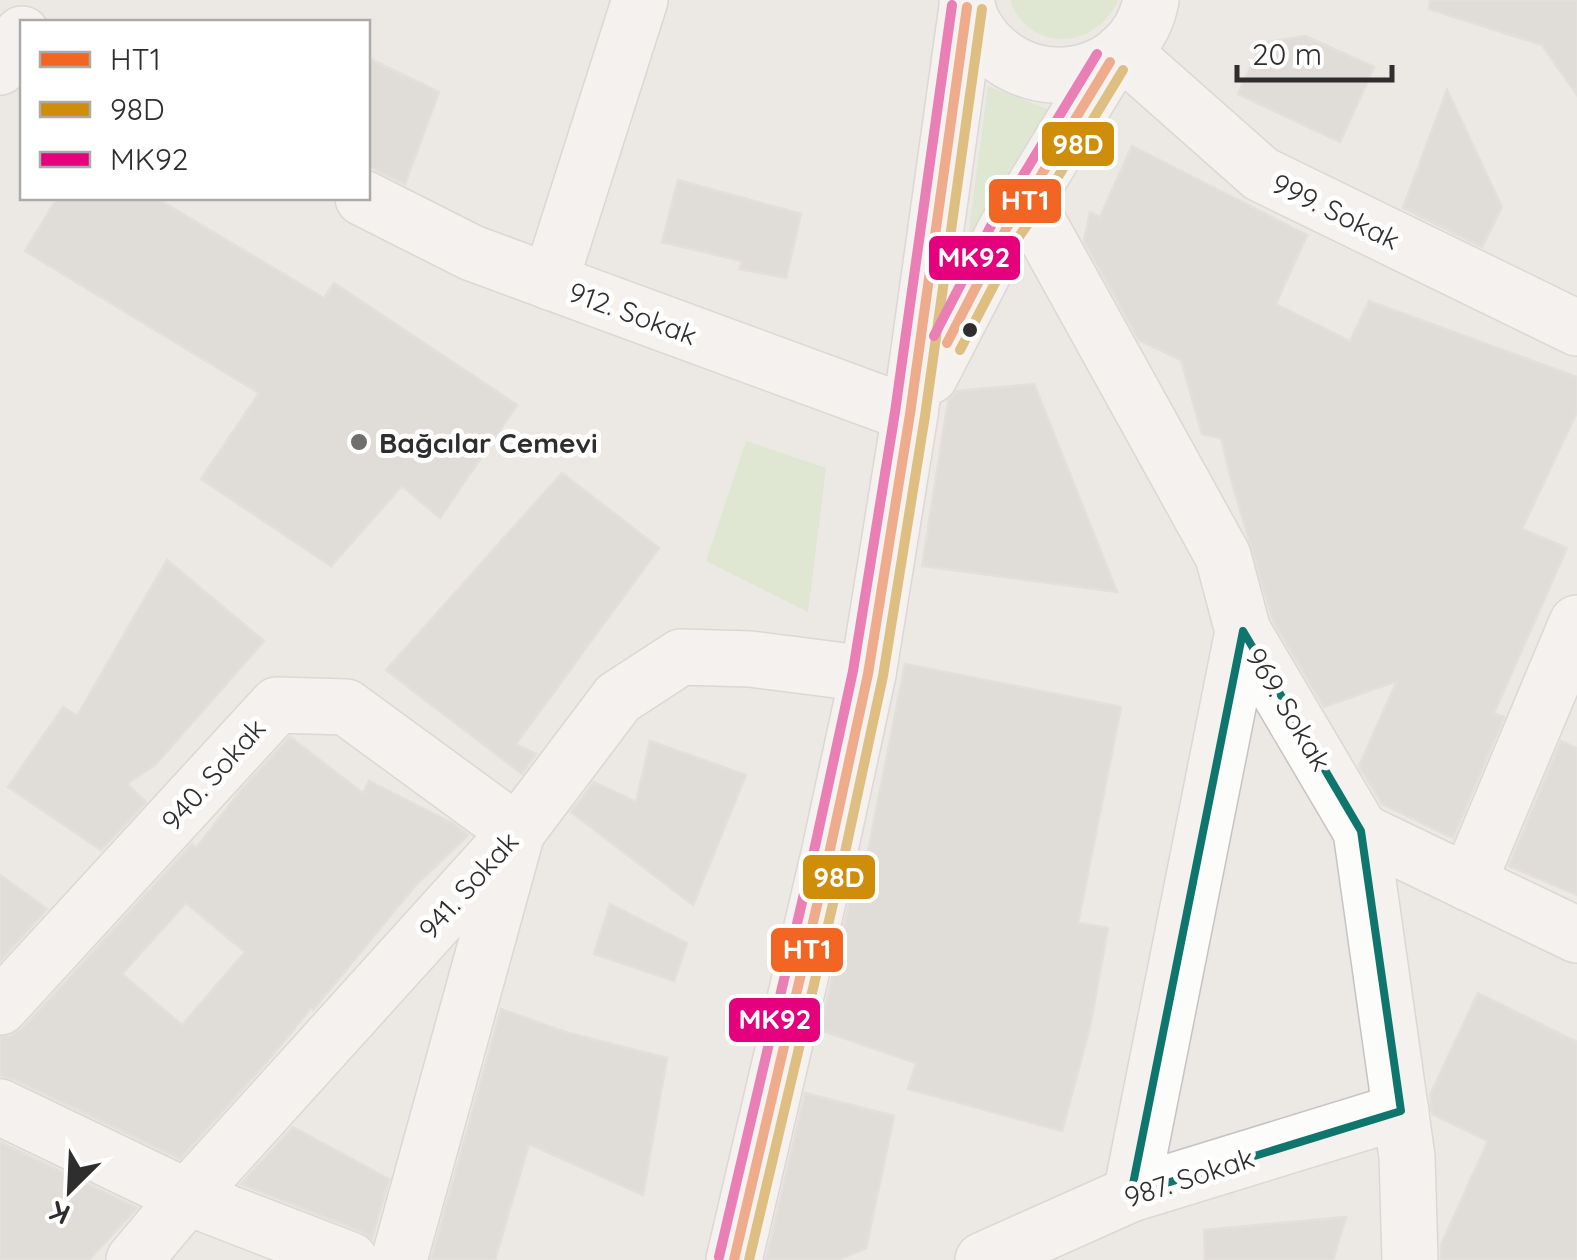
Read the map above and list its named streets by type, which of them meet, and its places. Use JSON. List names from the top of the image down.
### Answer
{
  "streets": {
    "street": [
      "999. Sokak",
      "912. Sokak",
      "969. Sokak",
      "940. Sokak",
      "941. Sokak",
      "987. Sokak"
    ]
  },
  "crossings": [
    ["969. Sokak", "987. Sokak"],
    ["940. Sokak", "941. Sokak"]
  ],
  "places": ["Bağcılar Cemevi"],
  "lines": ["transit line MK92", "transit line HT1", "transit line 98D"],
  "legend": ["HT1", "98D", "MK92"],
  "scale_bar": "20 m",
  "north": "bottom left"
}
